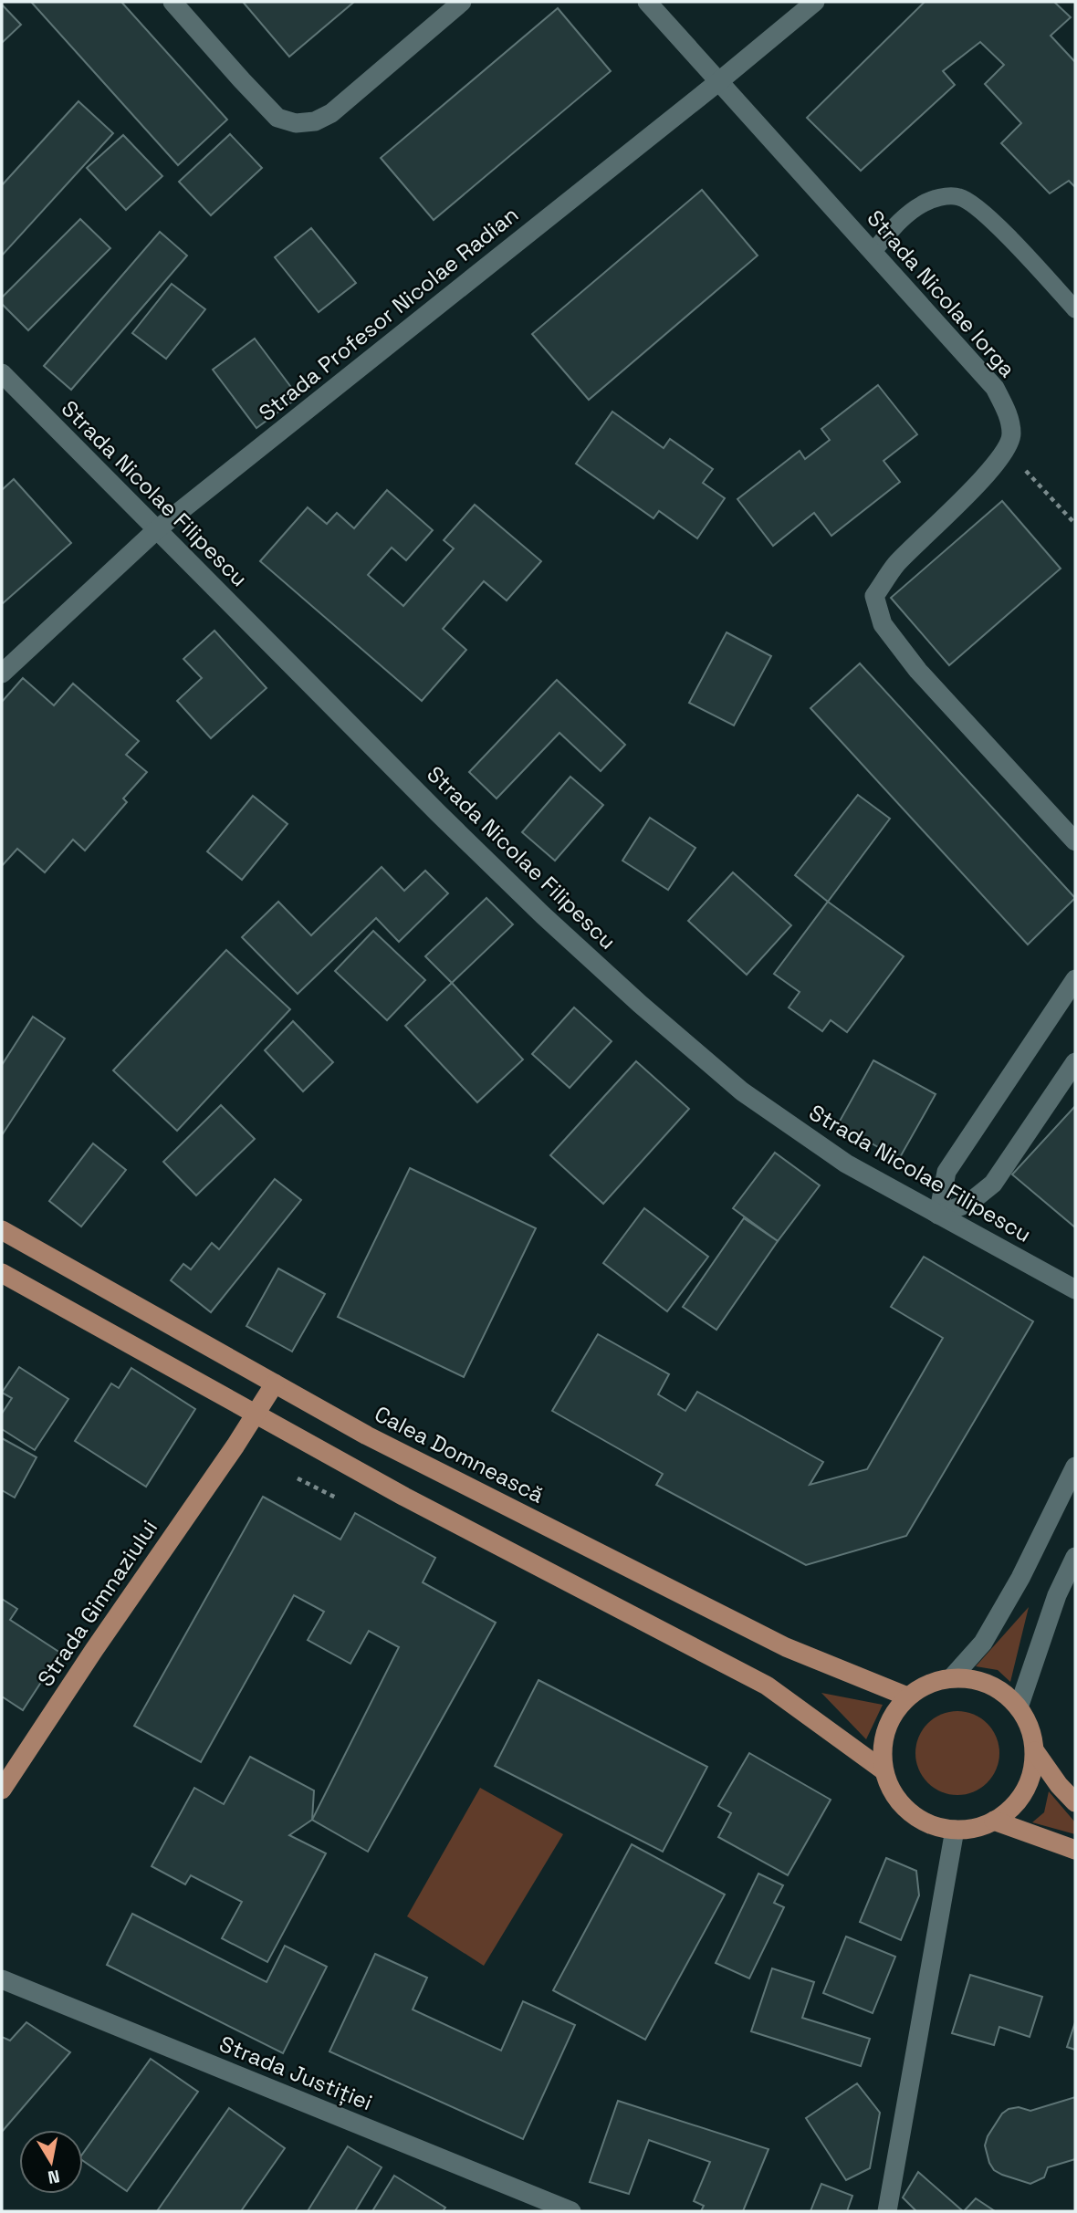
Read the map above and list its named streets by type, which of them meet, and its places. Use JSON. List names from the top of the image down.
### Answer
{
  "streets": {
    "main road": ["Calea Domnească", "Strada Gimnaziului"],
    "street": [
      "Strada Nicolae Iorga",
      "Strada Profesor Nicolae Radian",
      "Strada Nicolae Filipescu",
      "Strada Justiției"
    ]
  },
  "crossings": [
    ["Strada Nicolae Iorga", "Strada Profesor Nicolae Radian"],
    ["Strada Profesor Nicolae Radian", "Strada Nicolae Filipescu"],
    ["Calea Domnească", "Strada Gimnaziului"]
  ],
  "north": "bottom"
}
